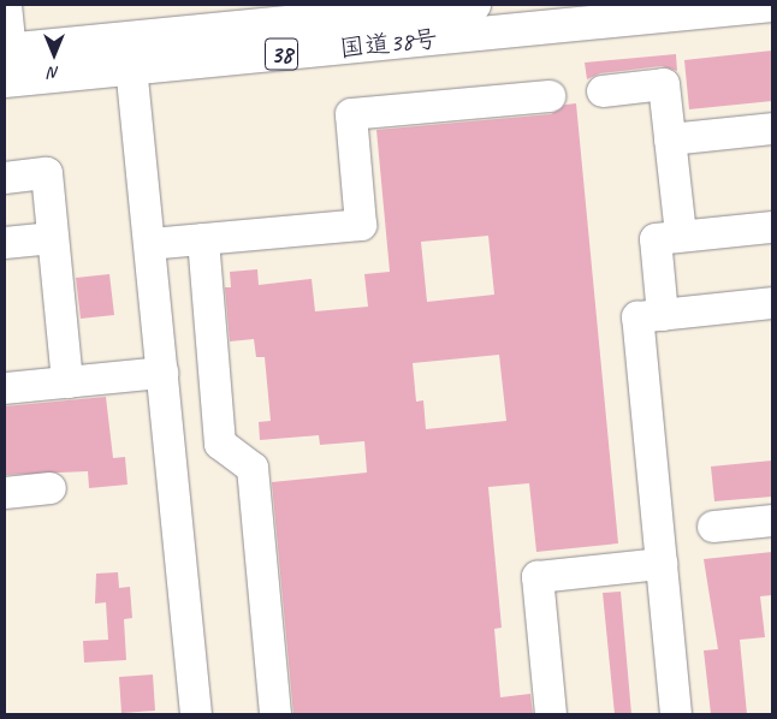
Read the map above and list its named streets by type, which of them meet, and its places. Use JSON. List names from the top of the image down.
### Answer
{
  "streets": {
    "highway": ["国道38号", "38"]
  },
  "north": "bottom"
}
